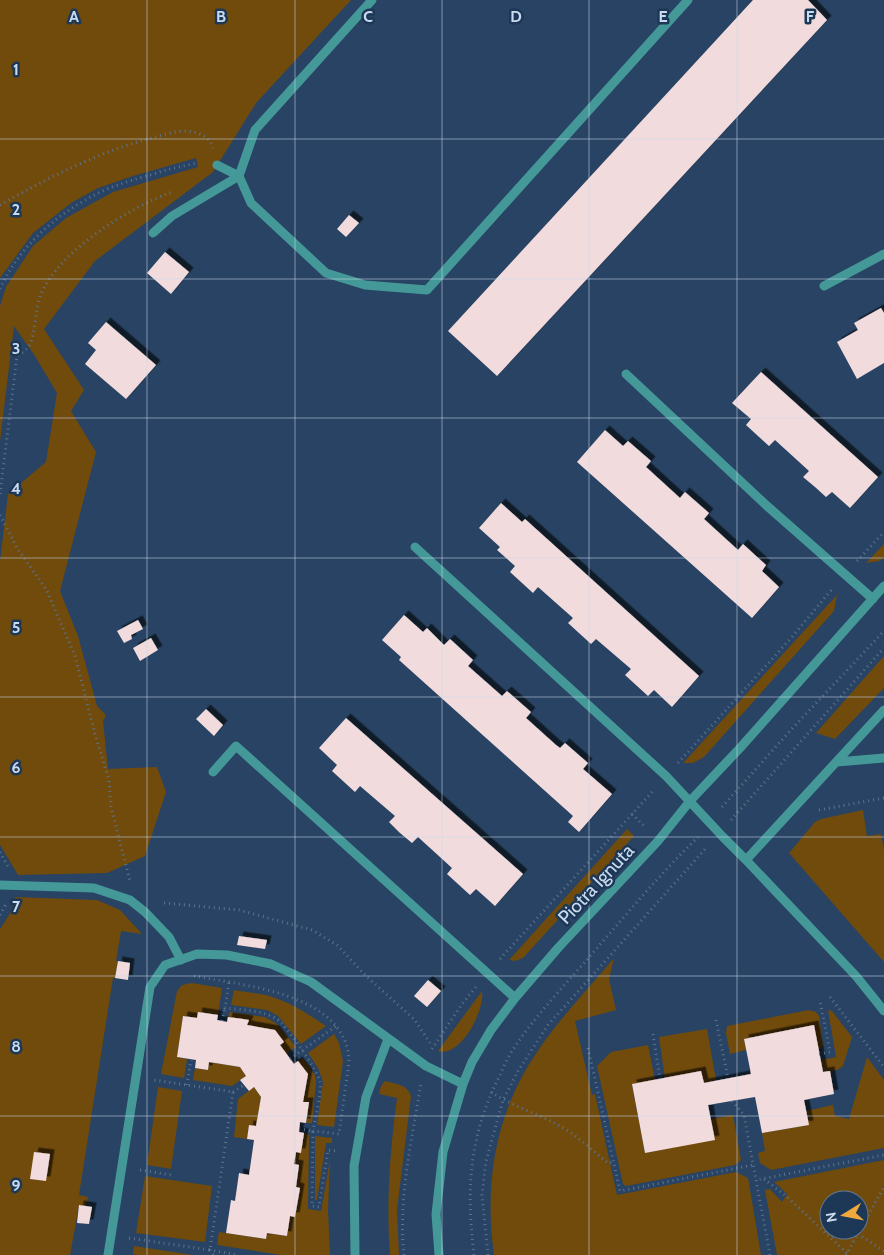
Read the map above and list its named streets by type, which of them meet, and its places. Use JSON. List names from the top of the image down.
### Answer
{
  "streets": {
    "street": ["Piotra Ignuta"]
  },
  "north": "left",
  "grid": {
    "columns": [
      "A",
      "B",
      "C",
      "D",
      "E",
      "F"
    ],
    "rows": [
      "1",
      "2",
      "3",
      "4",
      "5",
      "6",
      "7",
      "8",
      "9"
    ]
  }
}
